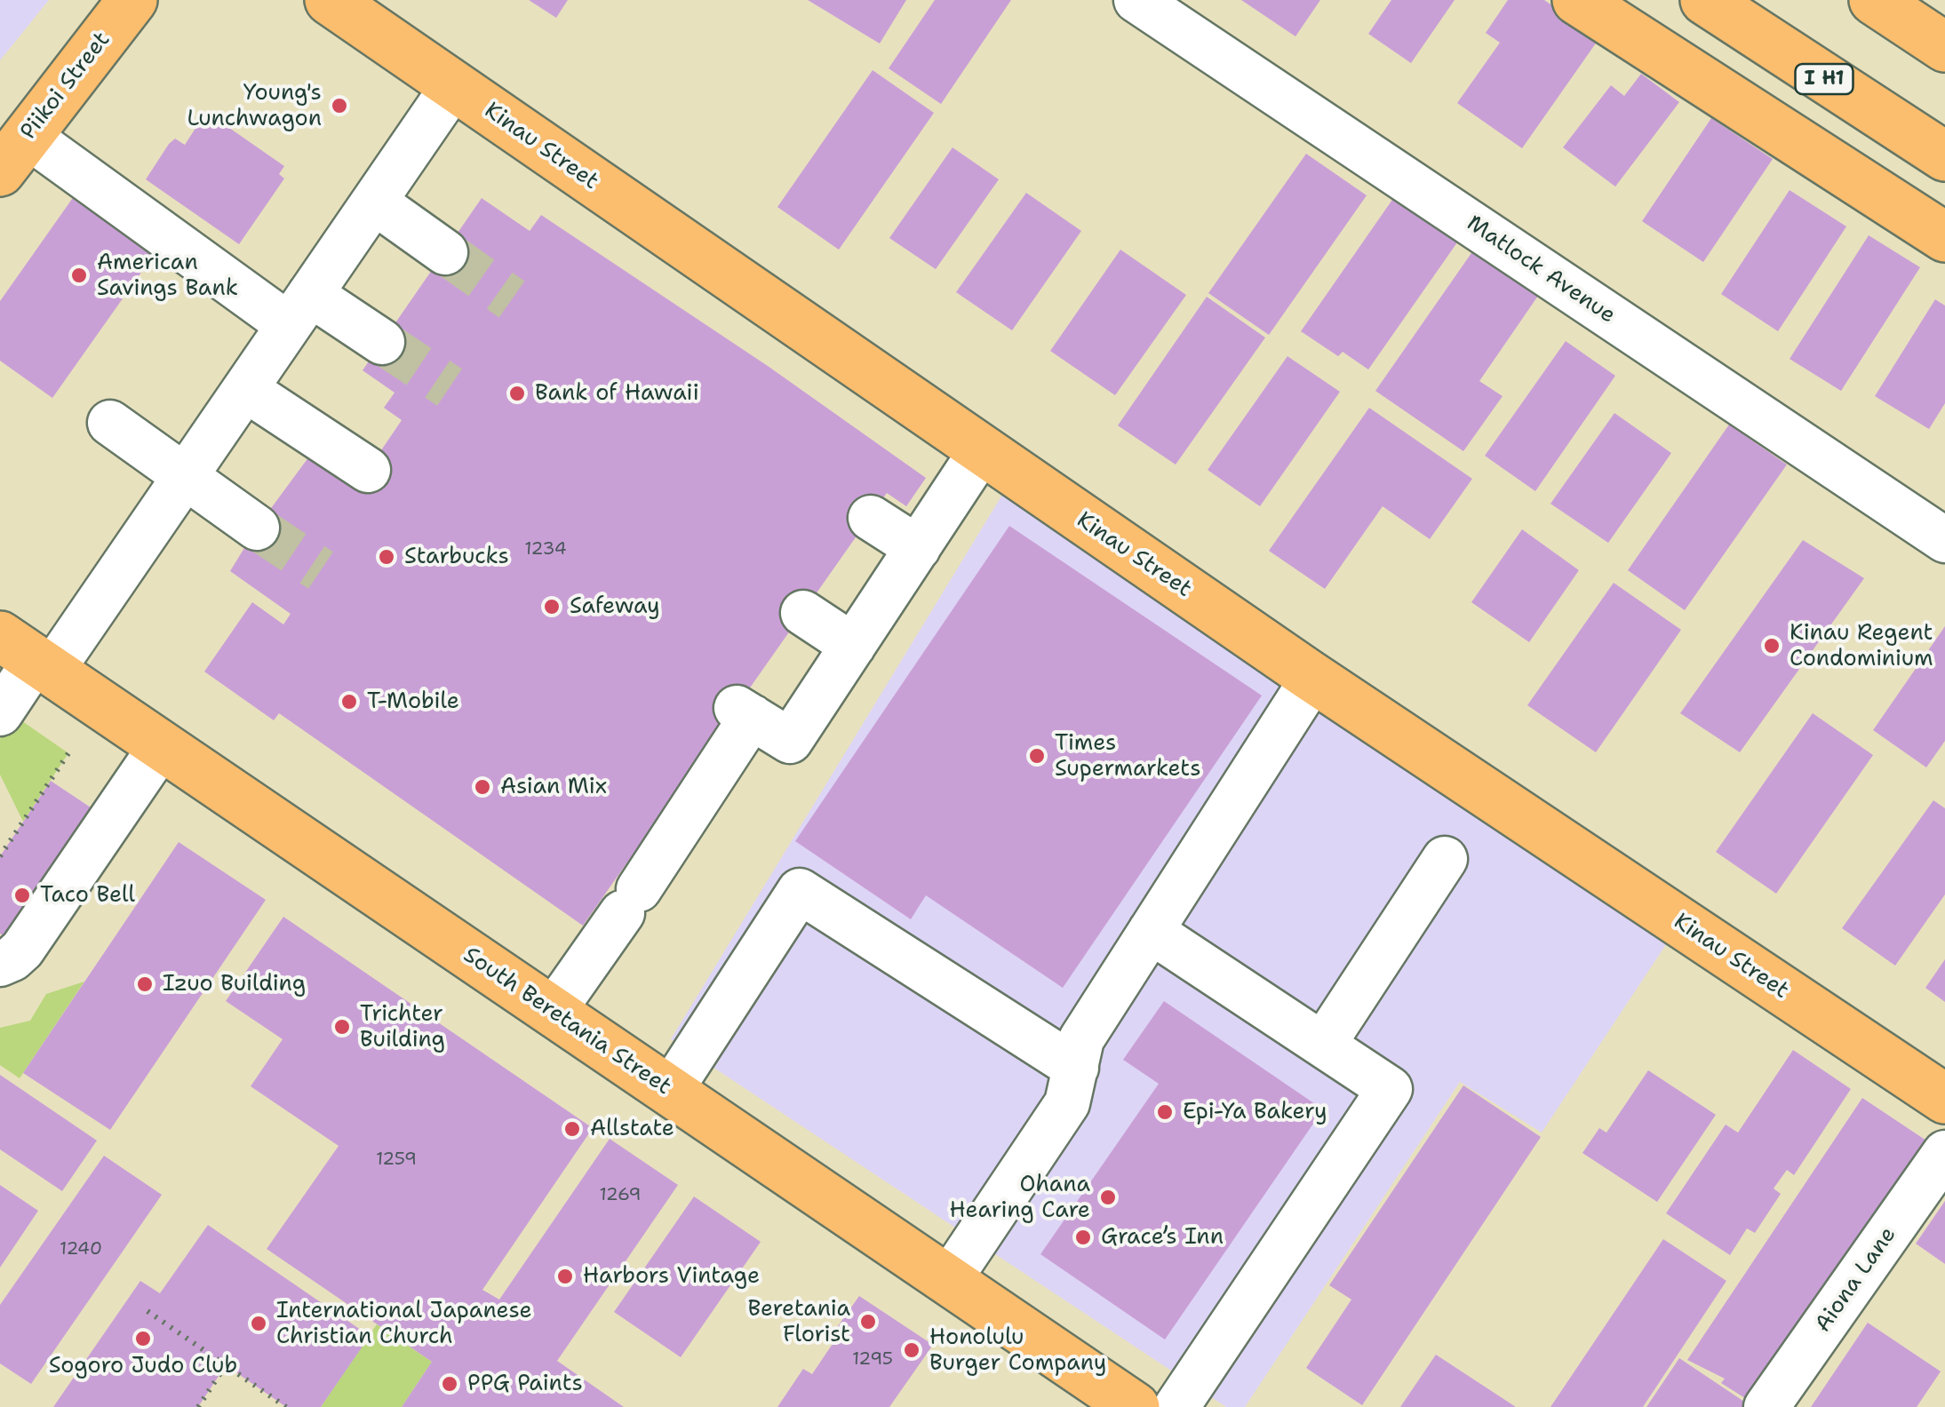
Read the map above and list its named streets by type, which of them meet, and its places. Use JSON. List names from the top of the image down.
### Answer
{
  "streets": {
    "main road": [
      "I H1",
      "Piikoi Street",
      "Kinau Street",
      "South Beretania Street"
    ],
    "street": ["Matlock Avenue", "Aiona Lane"]
  },
  "places": [
    "Young's Lunchwagon",
    "American Savings Bank",
    "Bank of Hawaii",
    "Starbucks",
    "Safeway",
    "Kinau Regent Condominium",
    "T-Mobile",
    "Times Supermarkets",
    "Asian Mix",
    "Taco Bell",
    "Izuo Building",
    "Trichter Building",
    "Epi-Ya Bakery",
    "Allstate",
    "Ohana Hearing Care",
    "Grace’s Inn",
    "Harbors Vintage",
    "Beretania Florist",
    "International Japanese Christian Church",
    "Sogoro Judo Club",
    "Honolulu Burger Company",
    "PPG Paints"
  ],
  "house_numbers": [
    "1234",
    "1259",
    "1269",
    "1240",
    "1295"
  ]
}
